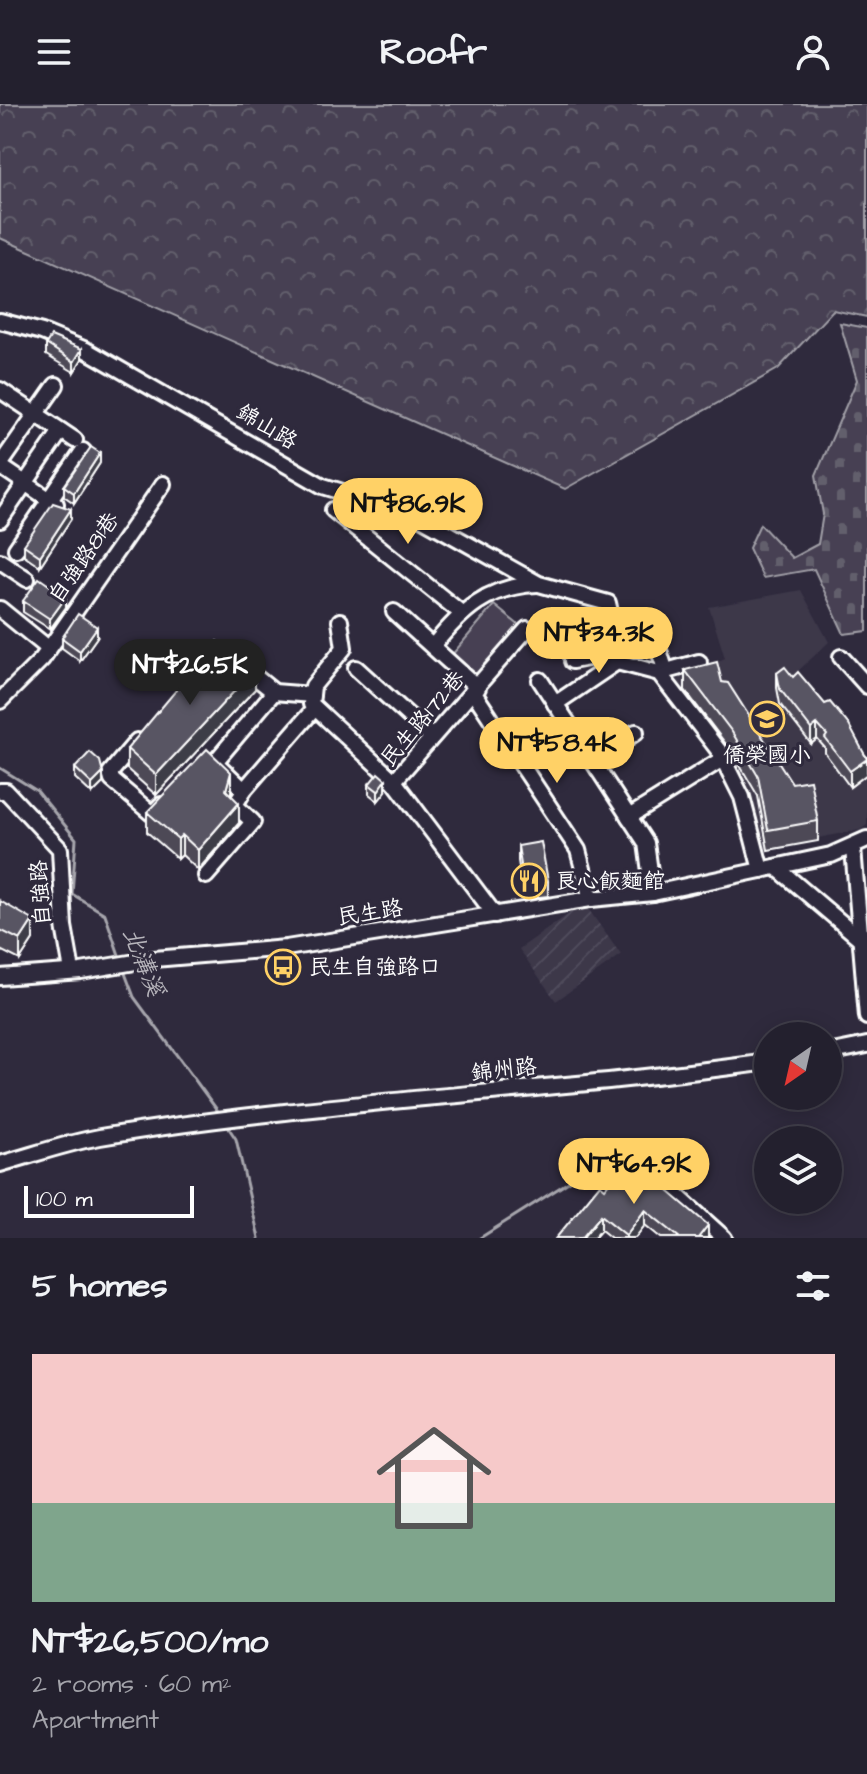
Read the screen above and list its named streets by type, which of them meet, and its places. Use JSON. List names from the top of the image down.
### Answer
{
  "streets": {
    "street": [
      "錦山路",
      "自強路81巷",
      "民生路172巷",
      "自強路",
      "民生路",
      "錦州路"
    ]
  },
  "crossings": [
    ["民生路172巷", "民生路"],
    ["自強路", "民生路"]
  ],
  "water": ["北溝溪"],
  "places": {
    "school or university": ["僑榮國小"],
    "restaurant": ["良心飯麵館"],
    "bus stop": ["民生自強路口"]
  },
  "scale_bar": "100 m",
  "north": "bottom left",
  "page": {
    "header": "Roofr",
    "price": [
      "NT$86.9K",
      "NT$34.3K",
      "NT$26.5K",
      "NT$58.4K",
      "NT$64.9K"
    ],
    "scale": "100 m",
    "heading": "5 homes",
    "list": [
      {
        "name": "NT$26,500/mo",
        "note": "2 rooms · 60 m² · Apartment"
      }
    ]
  }
}
